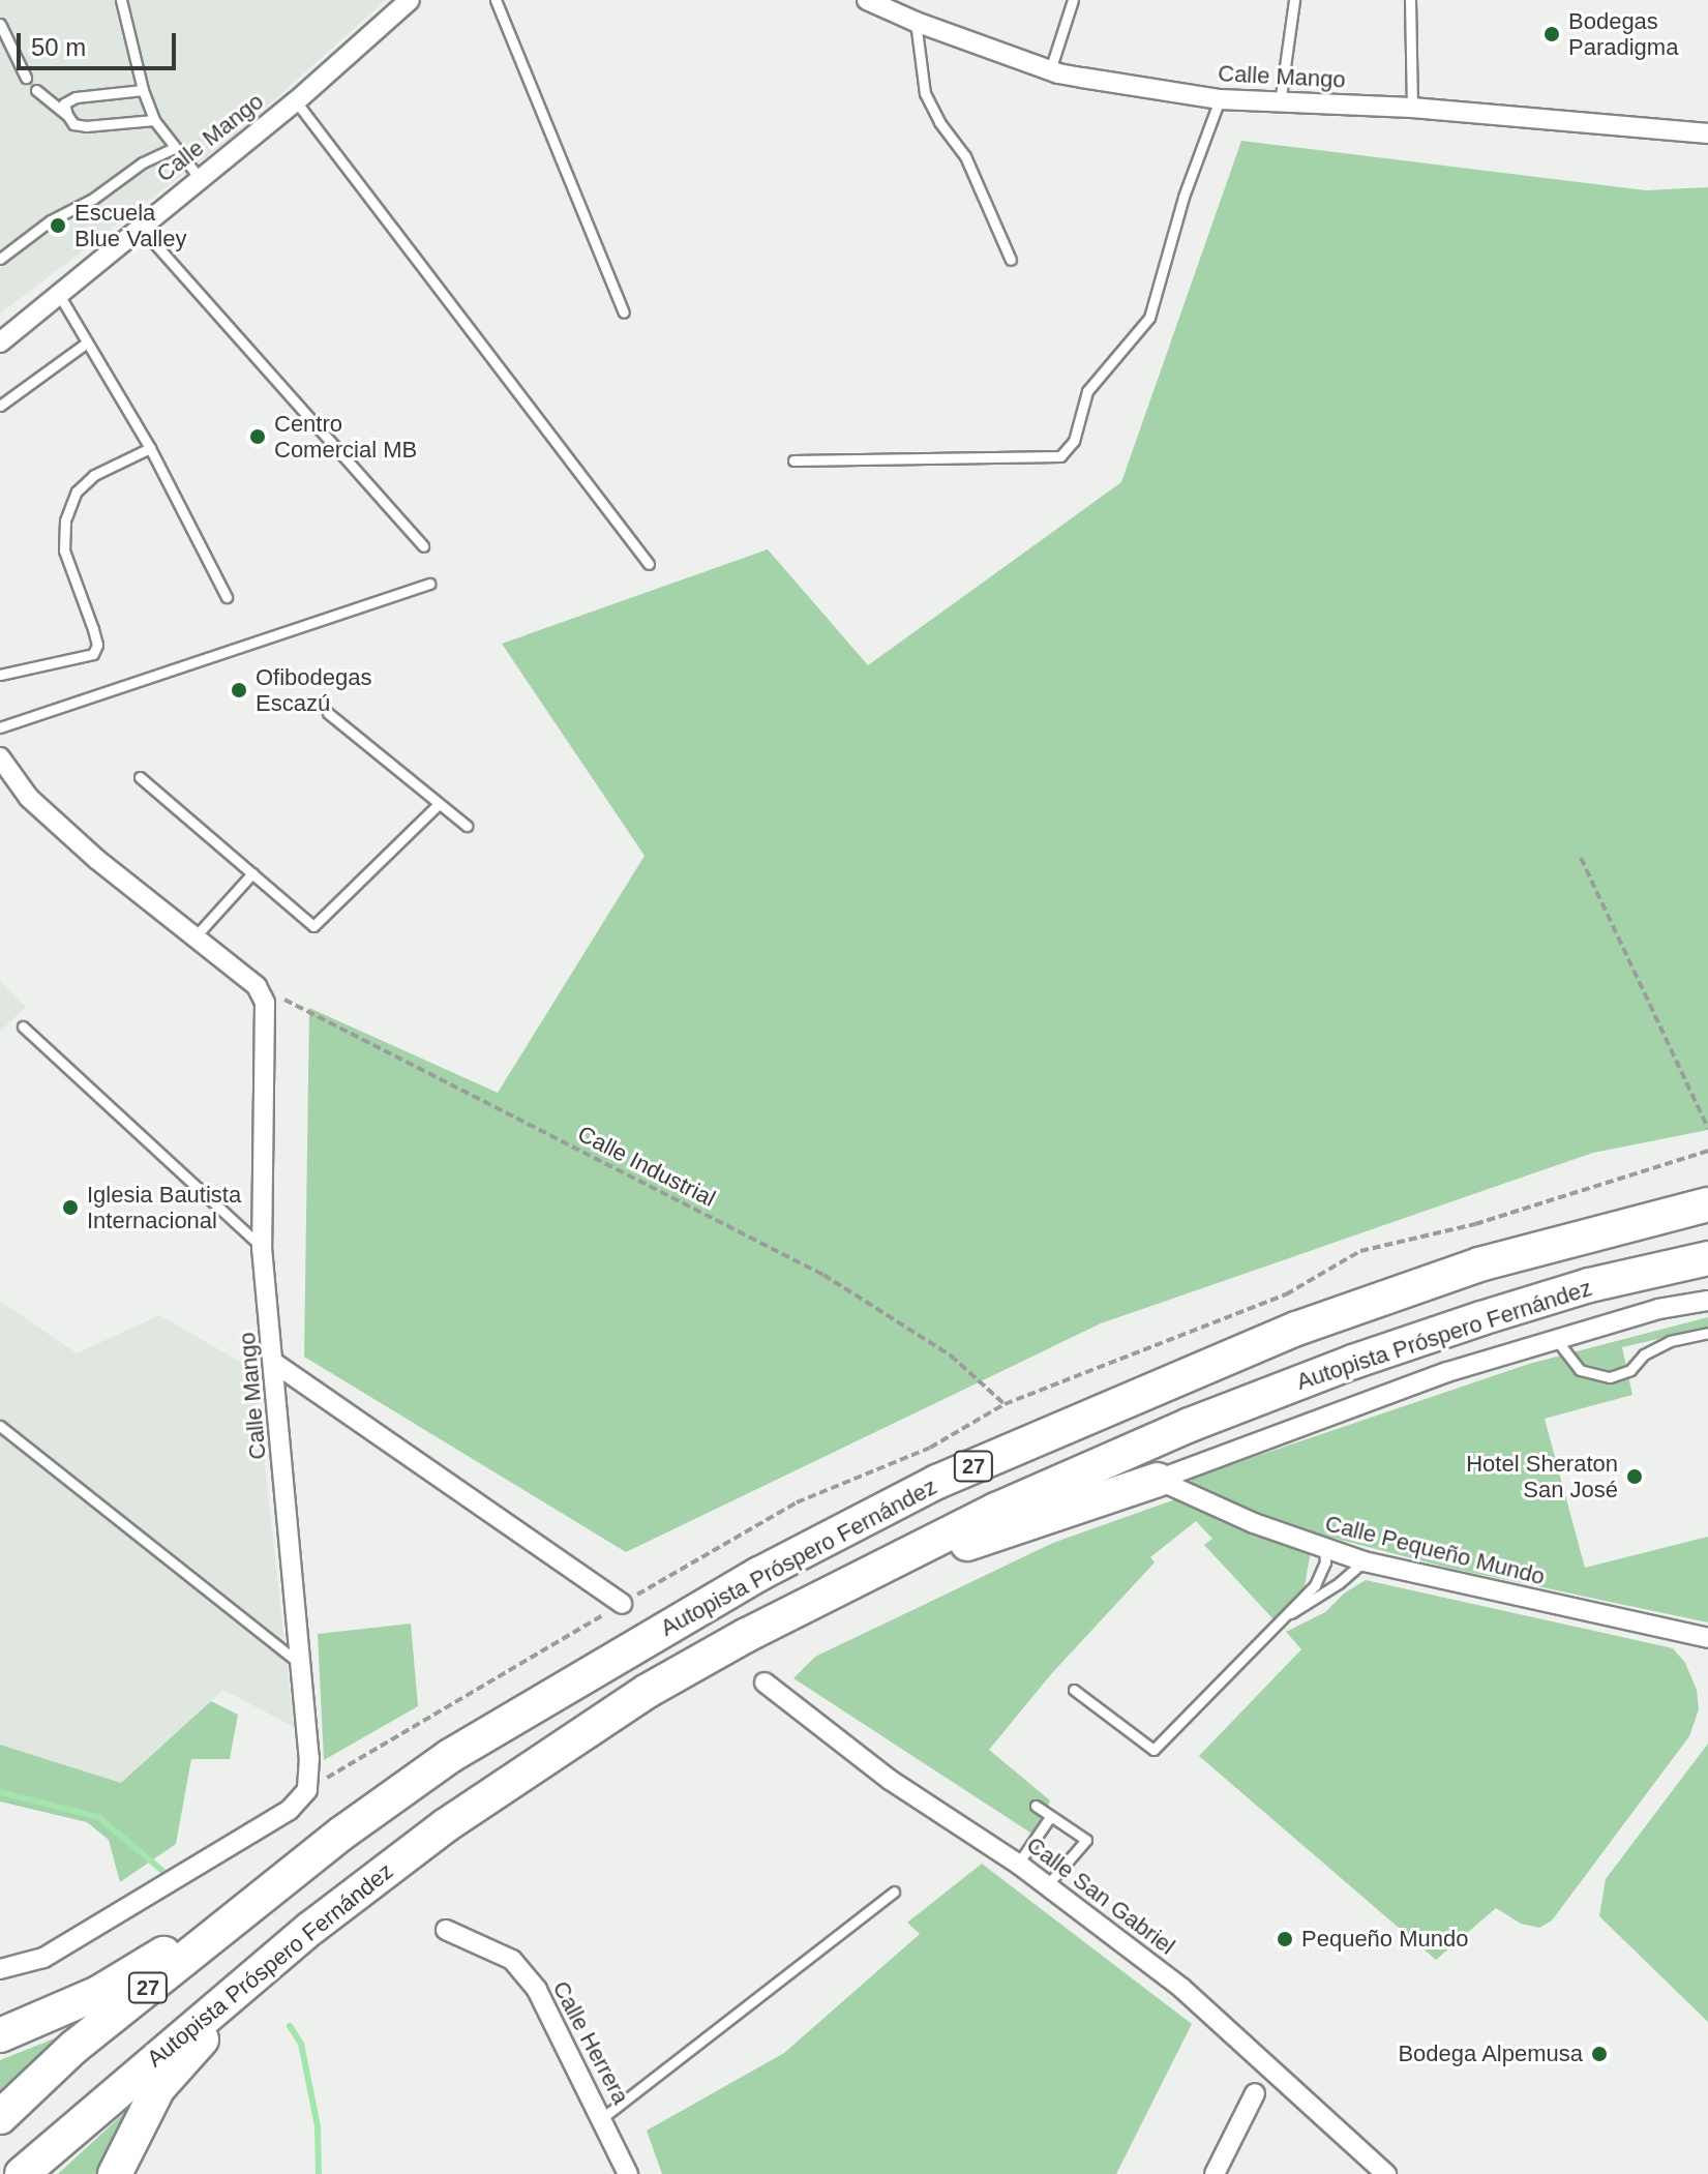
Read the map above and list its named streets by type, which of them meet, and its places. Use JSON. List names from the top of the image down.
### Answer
{
  "streets": {
    "highway": ["Autopista Próspero Fernández", "27"],
    "street": [
      "Calle Mango",
      "Calle Pequeño Mundo",
      "Calle San Gabriel",
      "Calle Herrera"
    ],
    "path": ["Calle Industrial"]
  },
  "crossings": [
    ["Calle Mango", "Calle Industrial"]
  ],
  "places": [
    "Bodegas Paradigma",
    "Escuela Blue Valley",
    "Centro Comercial MB",
    "Ofibodegas Escazú",
    "Iglesia Bautista Internacional",
    "Hotel Sheraton San José",
    "Pequeño Mundo",
    "Bodega Alpemusa"
  ],
  "scale_bar": "50 m"
}
